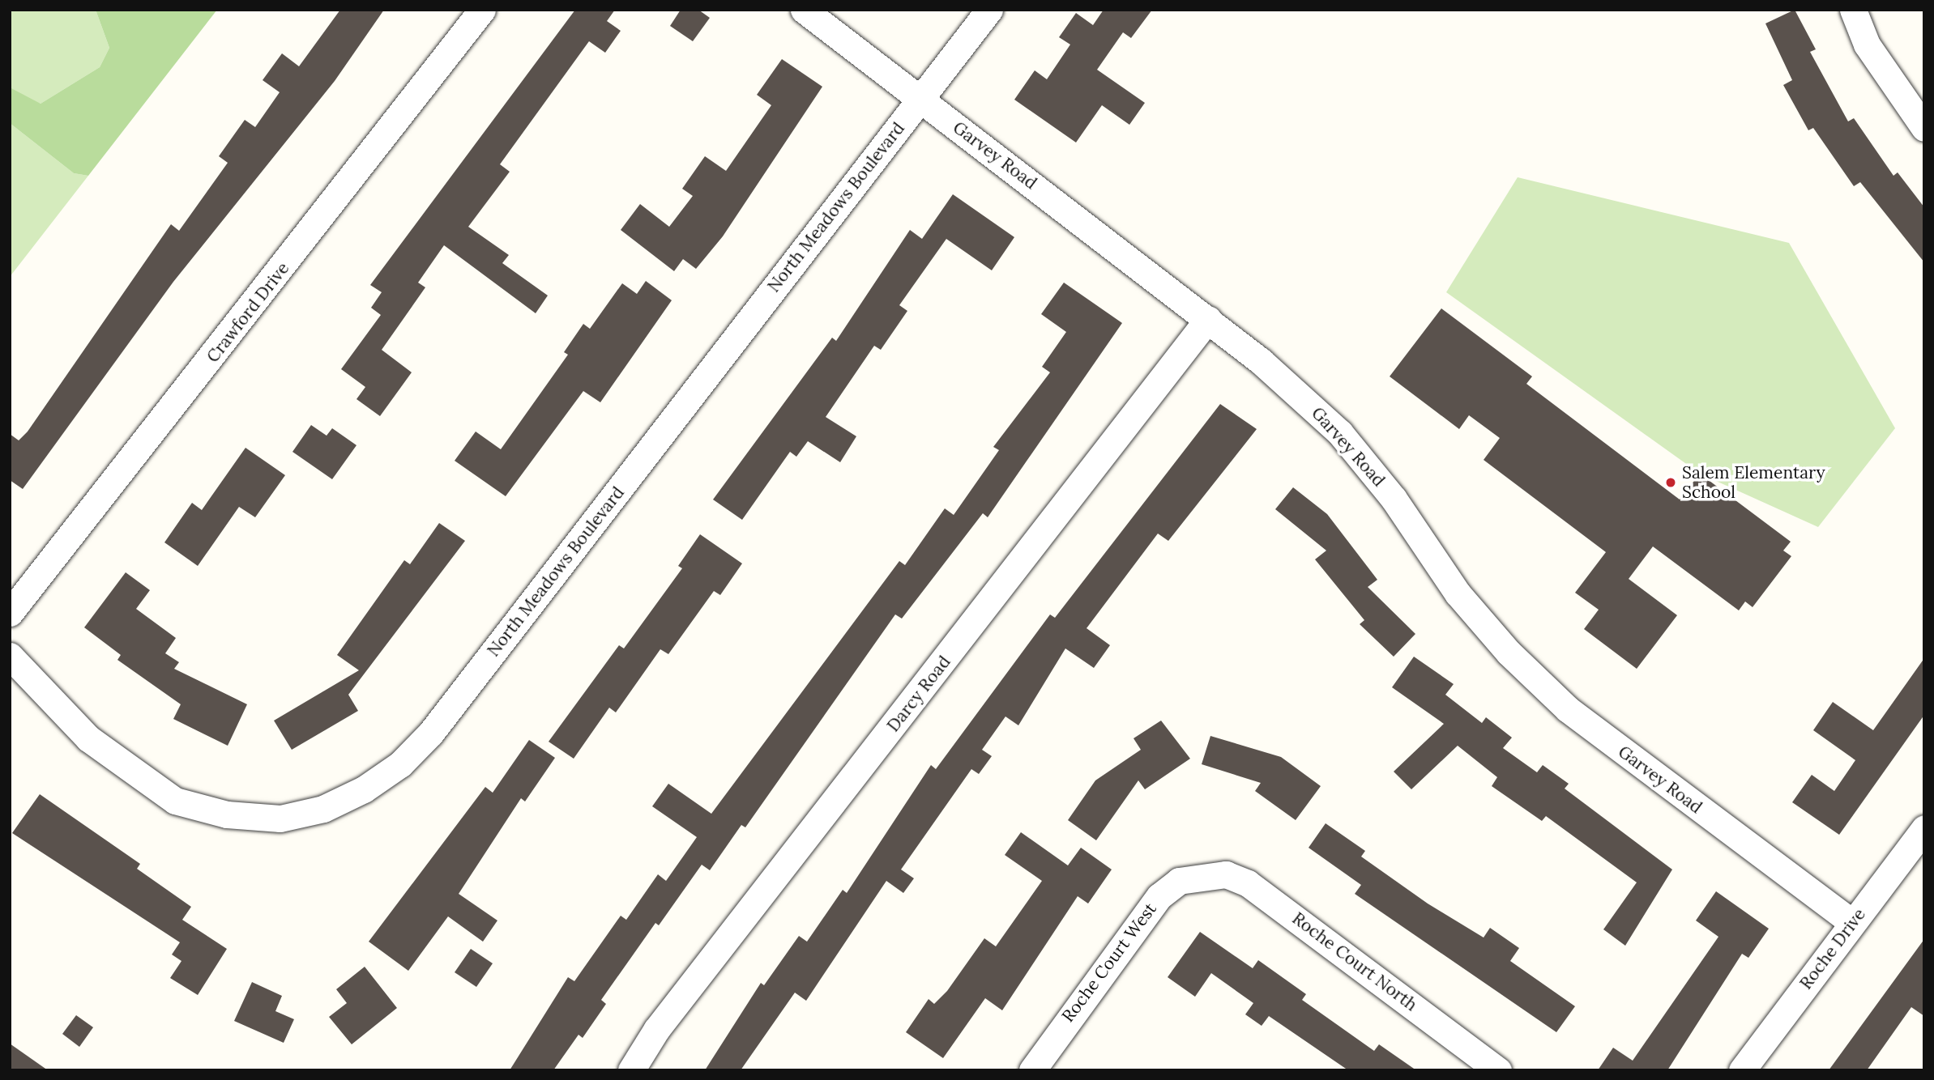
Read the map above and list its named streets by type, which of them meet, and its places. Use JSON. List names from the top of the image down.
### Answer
{
  "streets": {
    "street": [
      "Garvey Road",
      "North Meadows Boulevard",
      "Crawford Drive",
      "Darcy Road",
      "Roche Drive",
      "Roche Court North",
      "Roche Court West"
    ]
  },
  "crossings": [
    ["Garvey Road", "North Meadows Boulevard"],
    ["Garvey Road", "Darcy Road"],
    ["Garvey Road", "Roche Drive"],
    ["Roche Court North", "Roche Court West"]
  ],
  "places": ["Salem Elementary School"]
}
